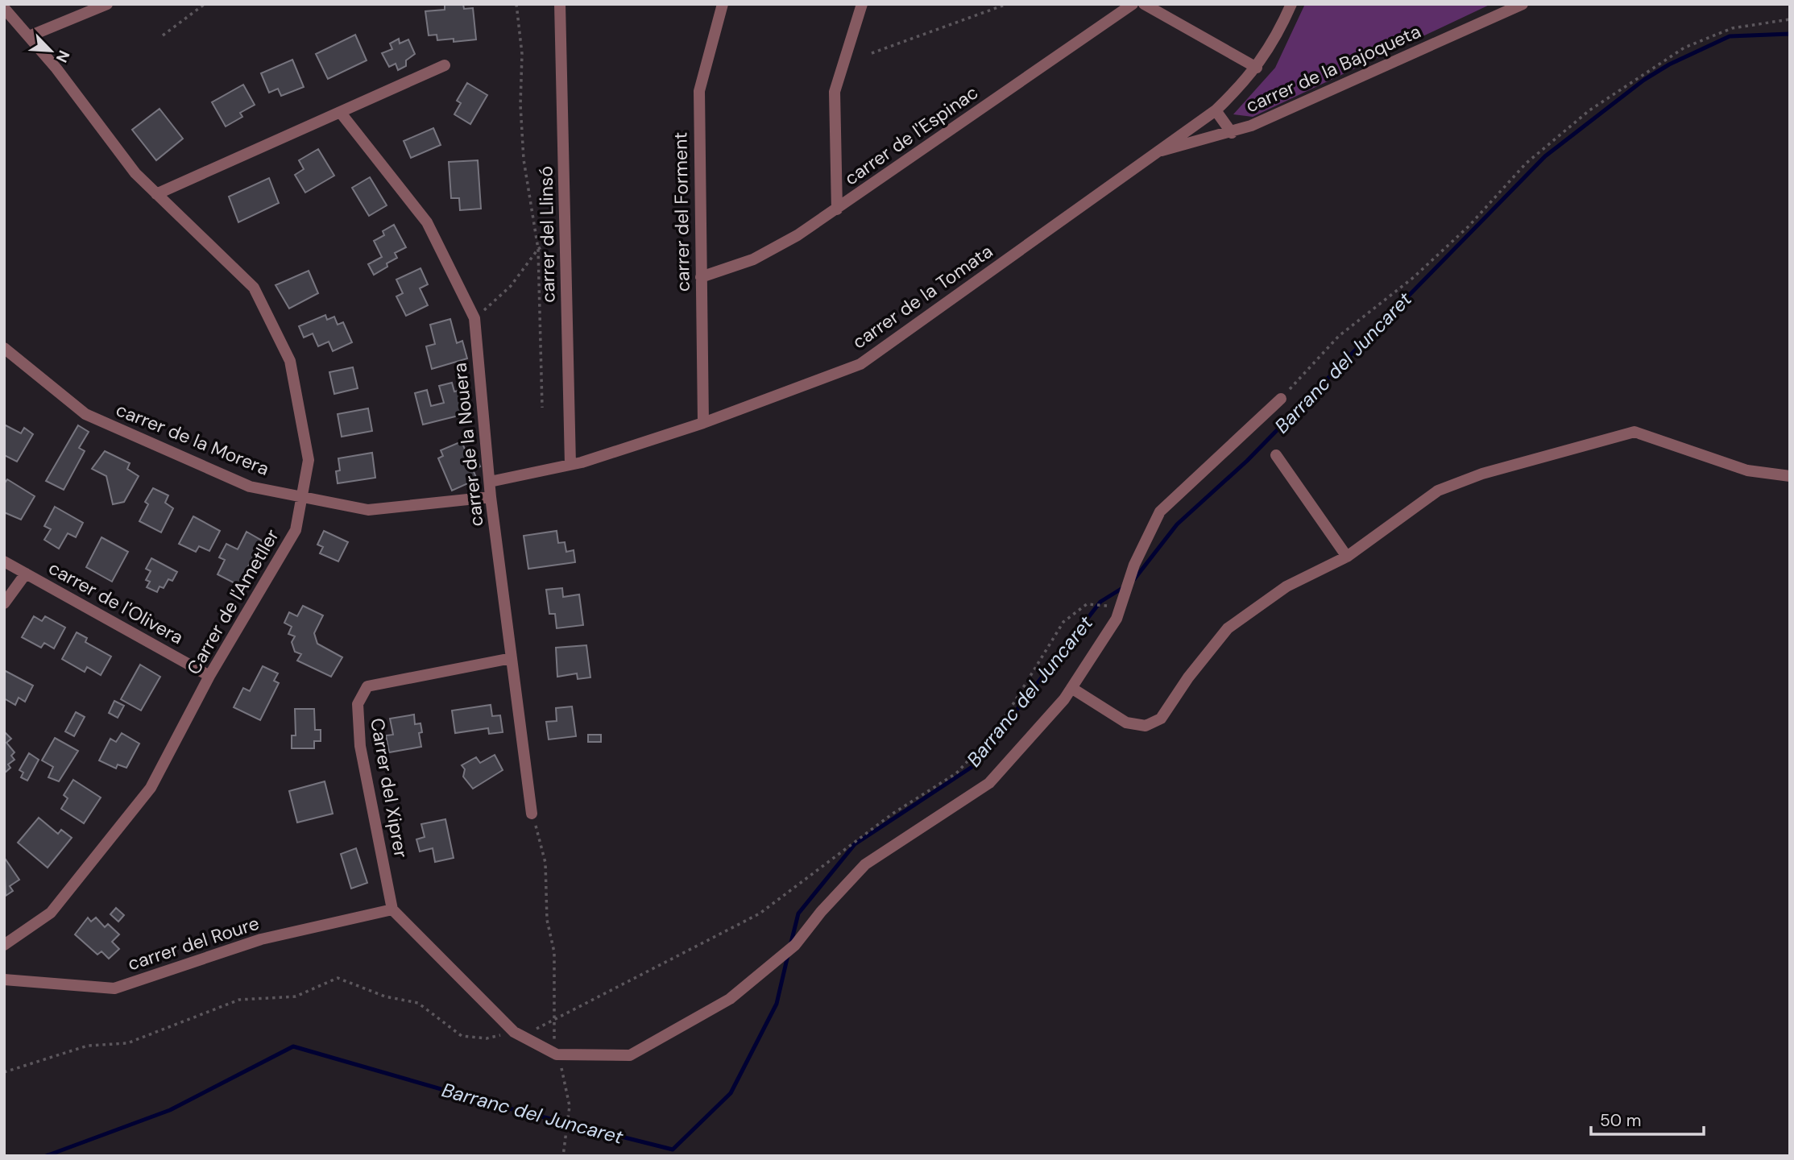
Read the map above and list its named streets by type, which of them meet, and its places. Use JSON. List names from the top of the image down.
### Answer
{
  "streets": {
    "street": [
      "carrer de la Bajoqueta",
      "carrer de l'Espinac",
      "carrer del Forment",
      "carrer del Llinsó",
      "carrer de la Tomata",
      "carrer de la Morera",
      "carrer de la Nouera",
      "Carrer de l'Ametller",
      "carrer de l'Olivera",
      "Carrer del Xiprer",
      "carrer del Roure"
    ]
  },
  "crossings": [
    ["carrer de la Bajoqueta", "carrer de la Tomata"],
    ["carrer de l'Espinac", "carrer del Forment"],
    ["carrer del Forment", "carrer de la Tomata"],
    ["carrer del Llinsó", "carrer de la Tomata"],
    ["carrer de la Tomata", "carrer de la Nouera"],
    ["carrer de la Morera", "carrer de la Nouera"],
    ["carrer de la Morera", "Carrer de l'Ametller"],
    ["carrer de la Nouera", "Carrer del Xiprer"],
    ["Carrer de l'Ametller", "carrer de l'Olivera"],
    ["Carrer del Xiprer", "carrer del Roure"]
  ],
  "water": ["Barranc del Juncaret"],
  "scale_bar": "50 m",
  "north": "bottom right"
}
